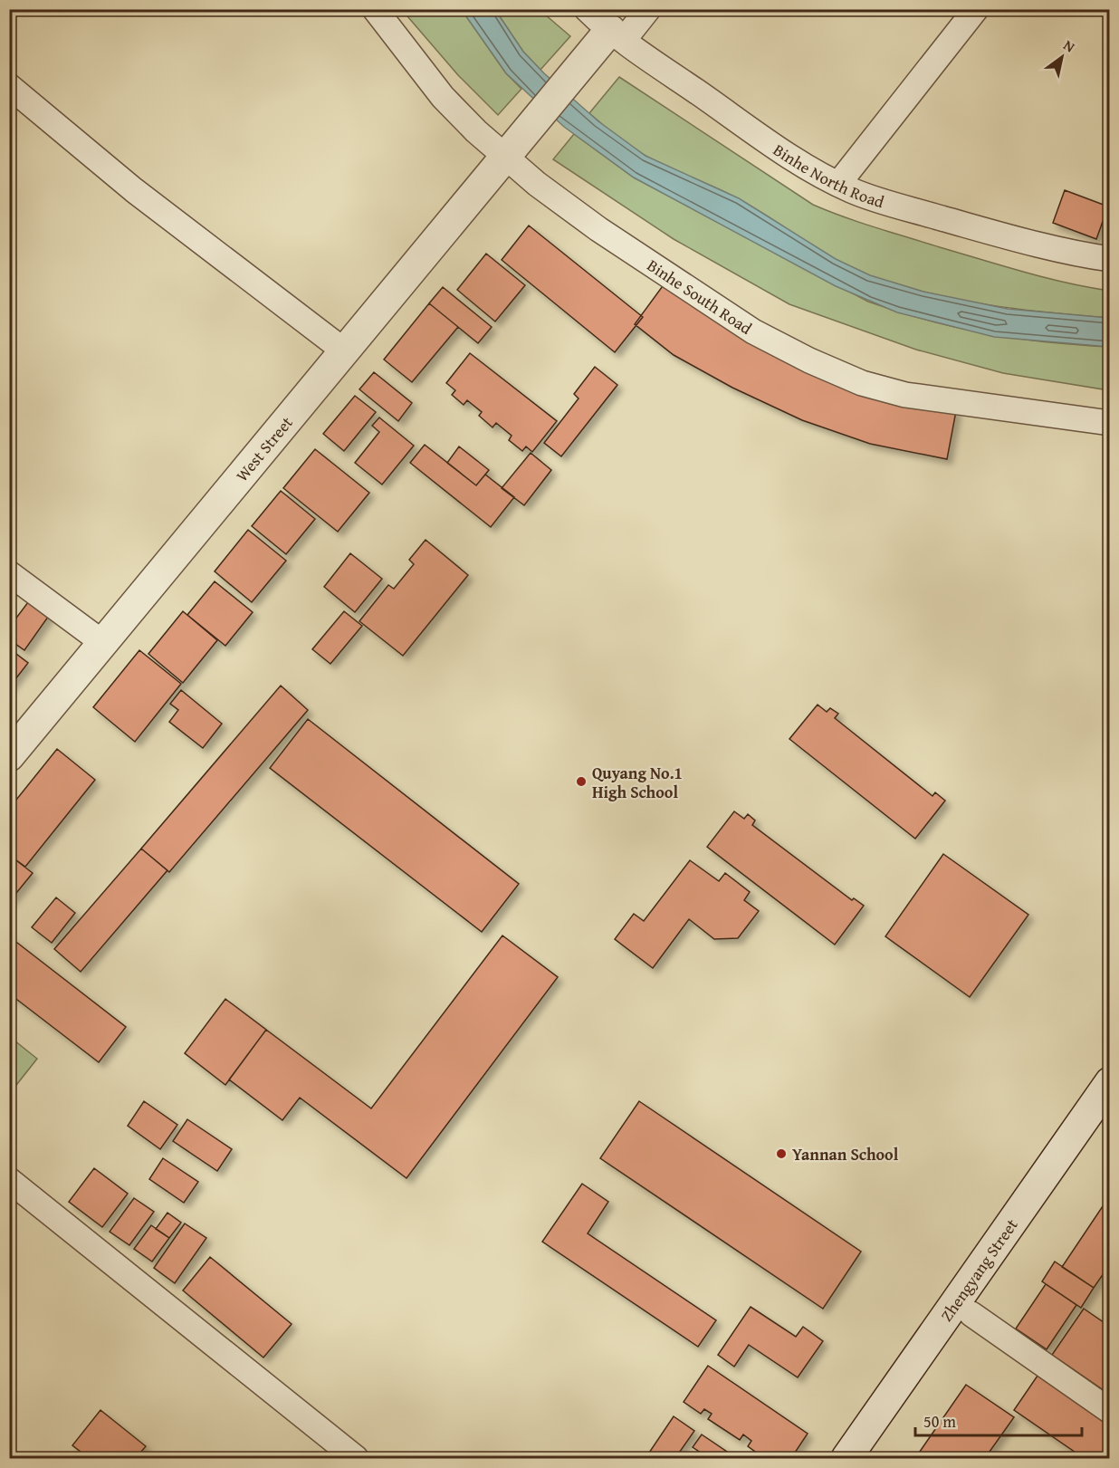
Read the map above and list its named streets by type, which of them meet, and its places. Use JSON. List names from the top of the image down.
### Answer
{
  "streets": {
    "street": [
      "Binhe North Road",
      "Binhe South Road",
      "West Street",
      "Zhengyang Street"
    ]
  },
  "crossings": [
    ["Binhe North Road", "West Street"],
    ["Binhe South Road", "West Street"]
  ],
  "places": ["Quyang No.1 High School", "Yannan School"],
  "scale_bar": "50 m",
  "north": "top right"
}
